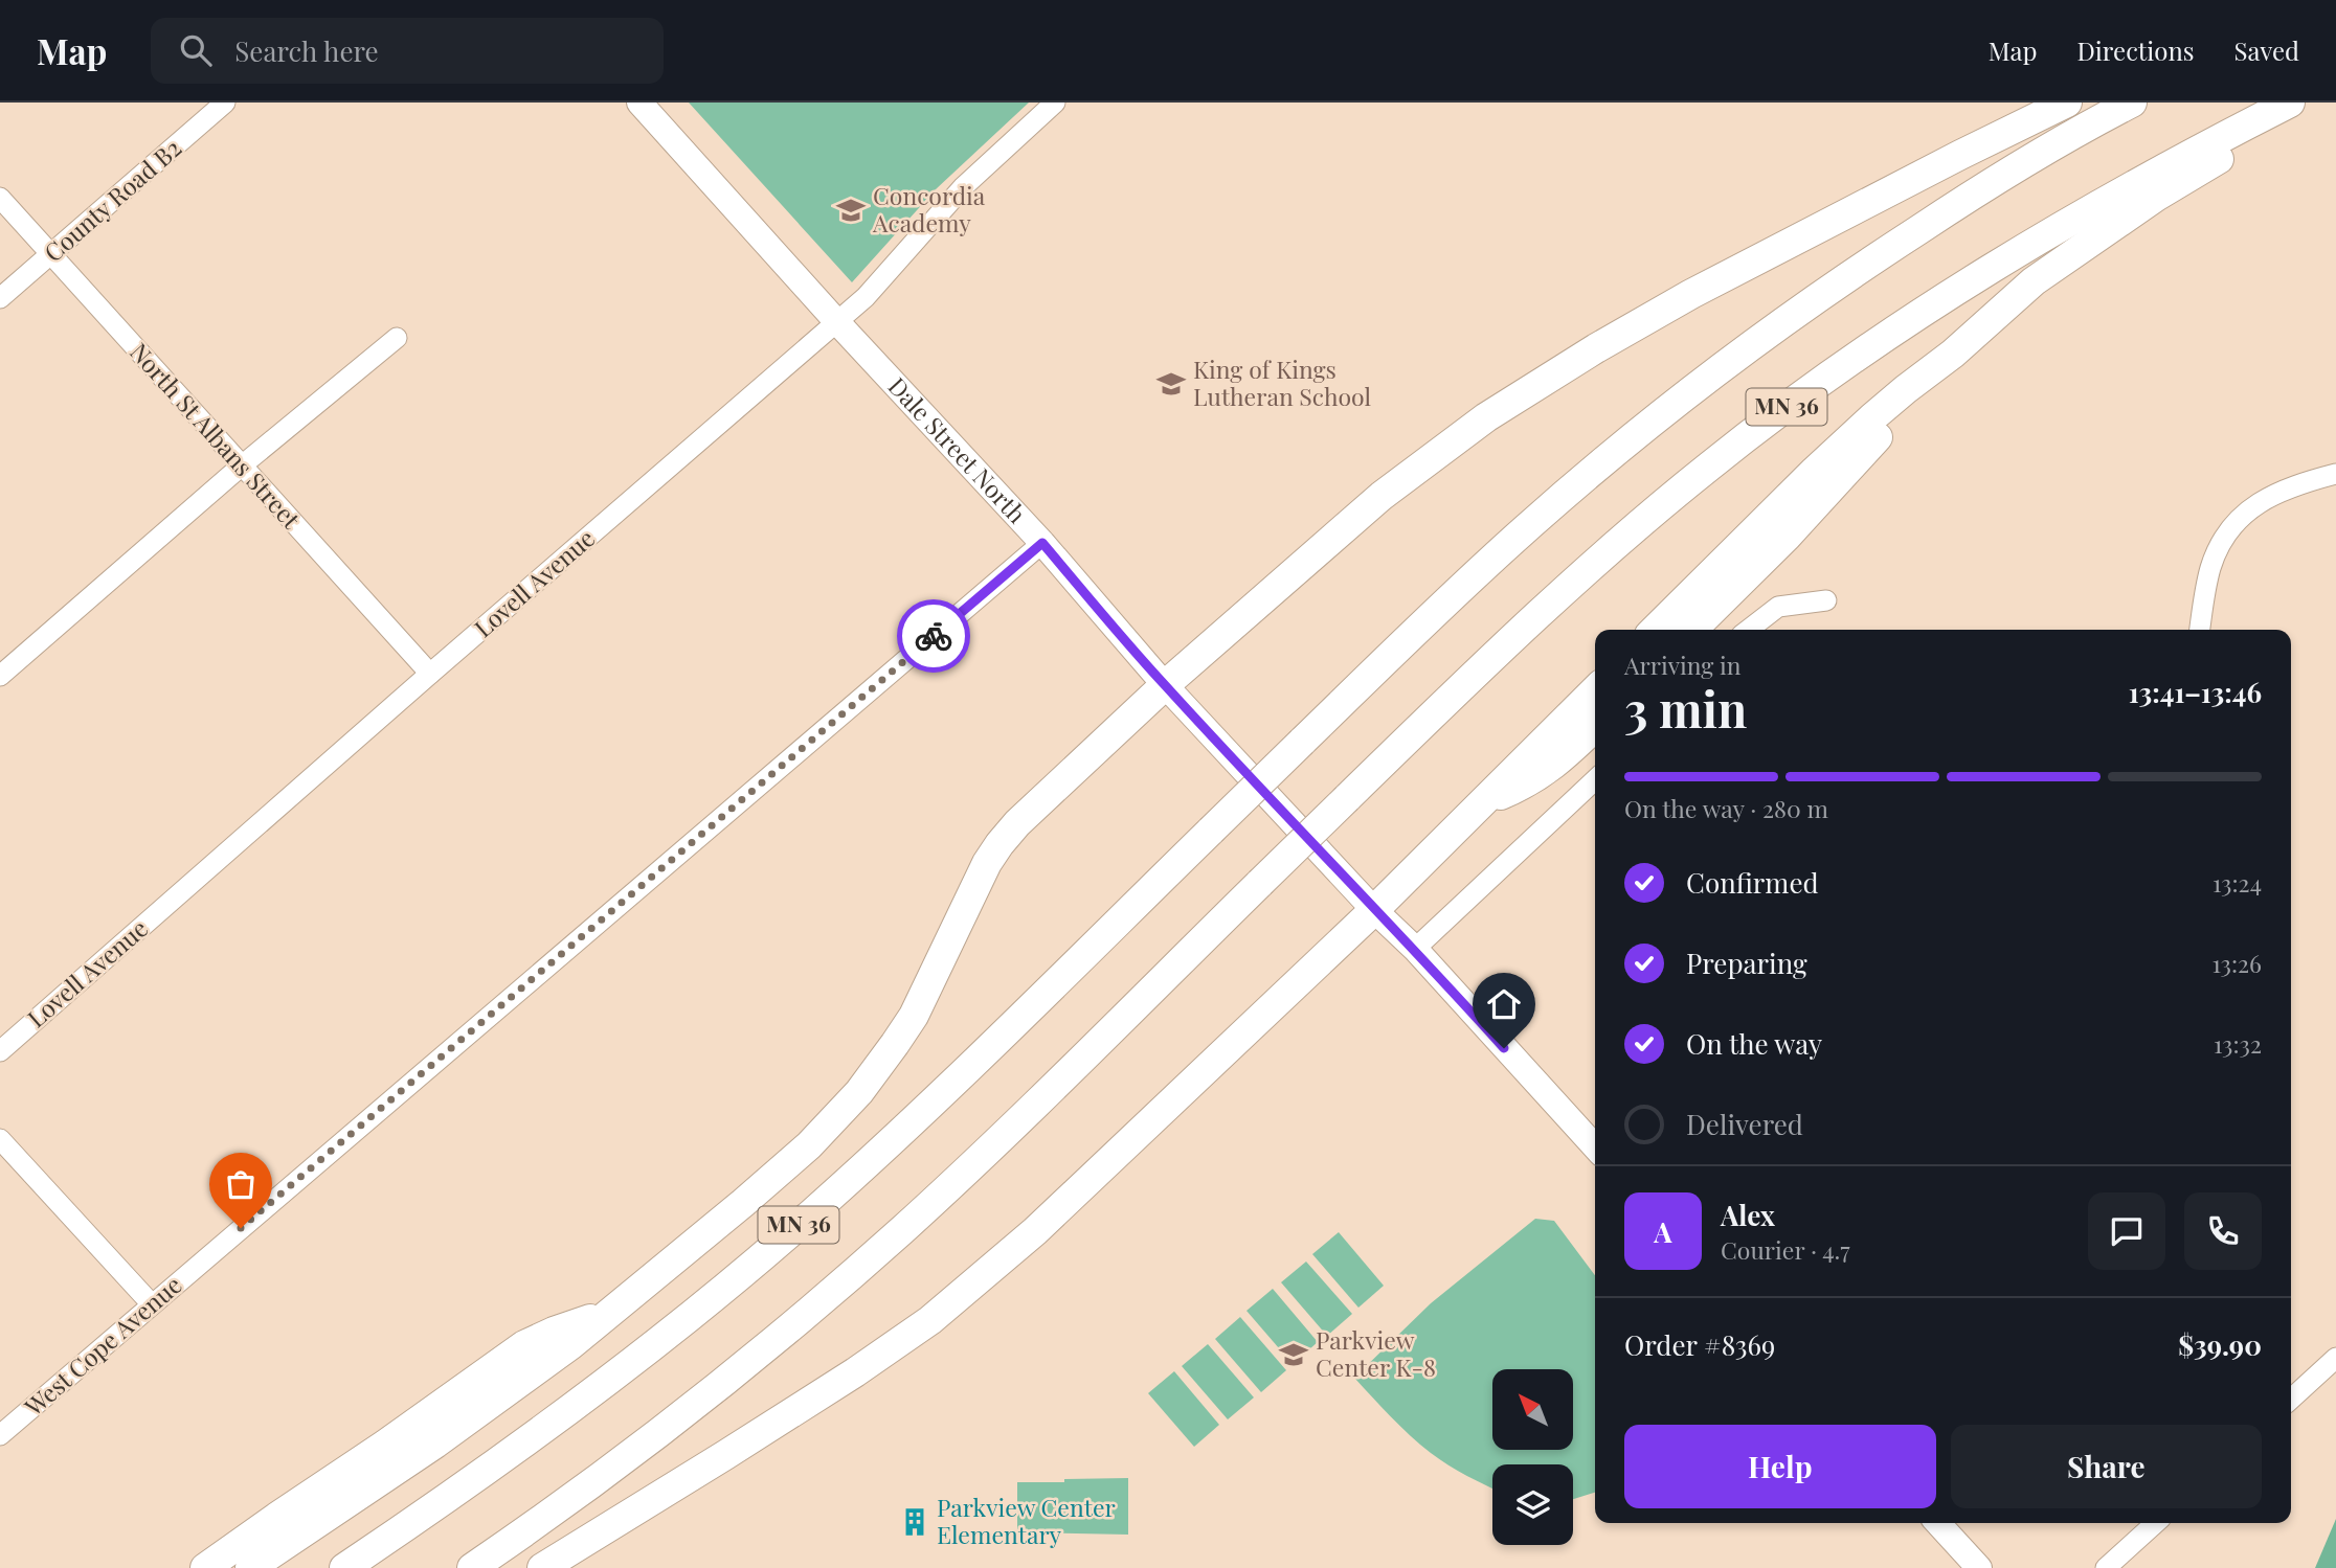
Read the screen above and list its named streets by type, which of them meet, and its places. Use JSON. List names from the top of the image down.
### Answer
{
  "streets": {
    "highway": ["MN 36"],
    "main road": ["Dale Street North"],
    "street": [
      "County Road B2",
      "North St Albans Street",
      "Lovell Avenue",
      "West Cope Avenue"
    ]
  },
  "crossings": [
    ["County Road B2", "North St Albans Street"],
    ["North St Albans Street", "Lovell Avenue"],
    ["Dale Street North", "Lovell Avenue"],
    ["Dale Street North", "West Cope Avenue"]
  ],
  "places": {
    "school or university": ["Concordia Academy", "King of Kings Lutheran School", "Parkview Center K-8"],
    "building": ["Parkview Center Elementary"]
  },
  "north": "top left",
  "page": {
    "header": "Map",
    "search": "Search here",
    "nav": ["Map", "Directions", "Saved"],
    "heading": ["3 min", "Arriving in", "13:41–13:46"],
    "panel": [
      "Alex",
      "Courier · 4.7",
      "Order #8369",
      "$39.90"
    ],
    "bar": "On the way · 280 m",
    "list": [
      ["Confirmed", "13:24"],
      ["Preparing", "13:26"],
      ["On the way", "13:32"],
      "Delivered"
    ],
    "round": "A",
    "buttons": ["Help", "Share"]
  }
}
